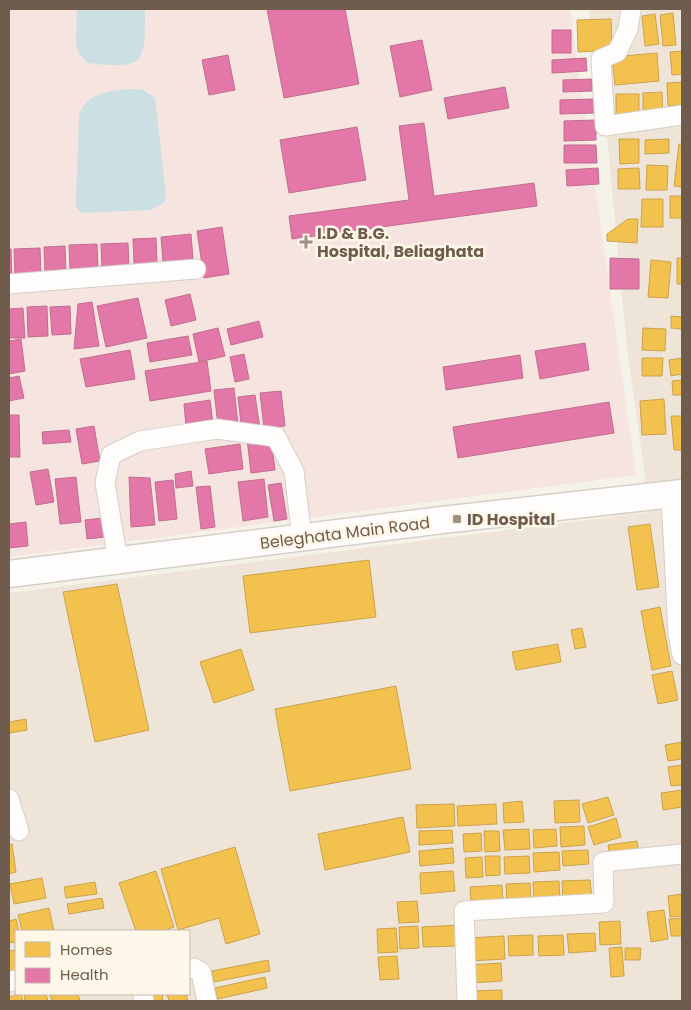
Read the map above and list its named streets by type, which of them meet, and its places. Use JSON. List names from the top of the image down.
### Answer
{
  "streets": {
    "main road": ["Beleghata Main Road"]
  },
  "places": {
    "health": ["I.D & B.G. Hospital, Beliaghata"],
    "transit": ["ID Hospital"]
  },
  "legend": ["Homes", "Health"]
}
